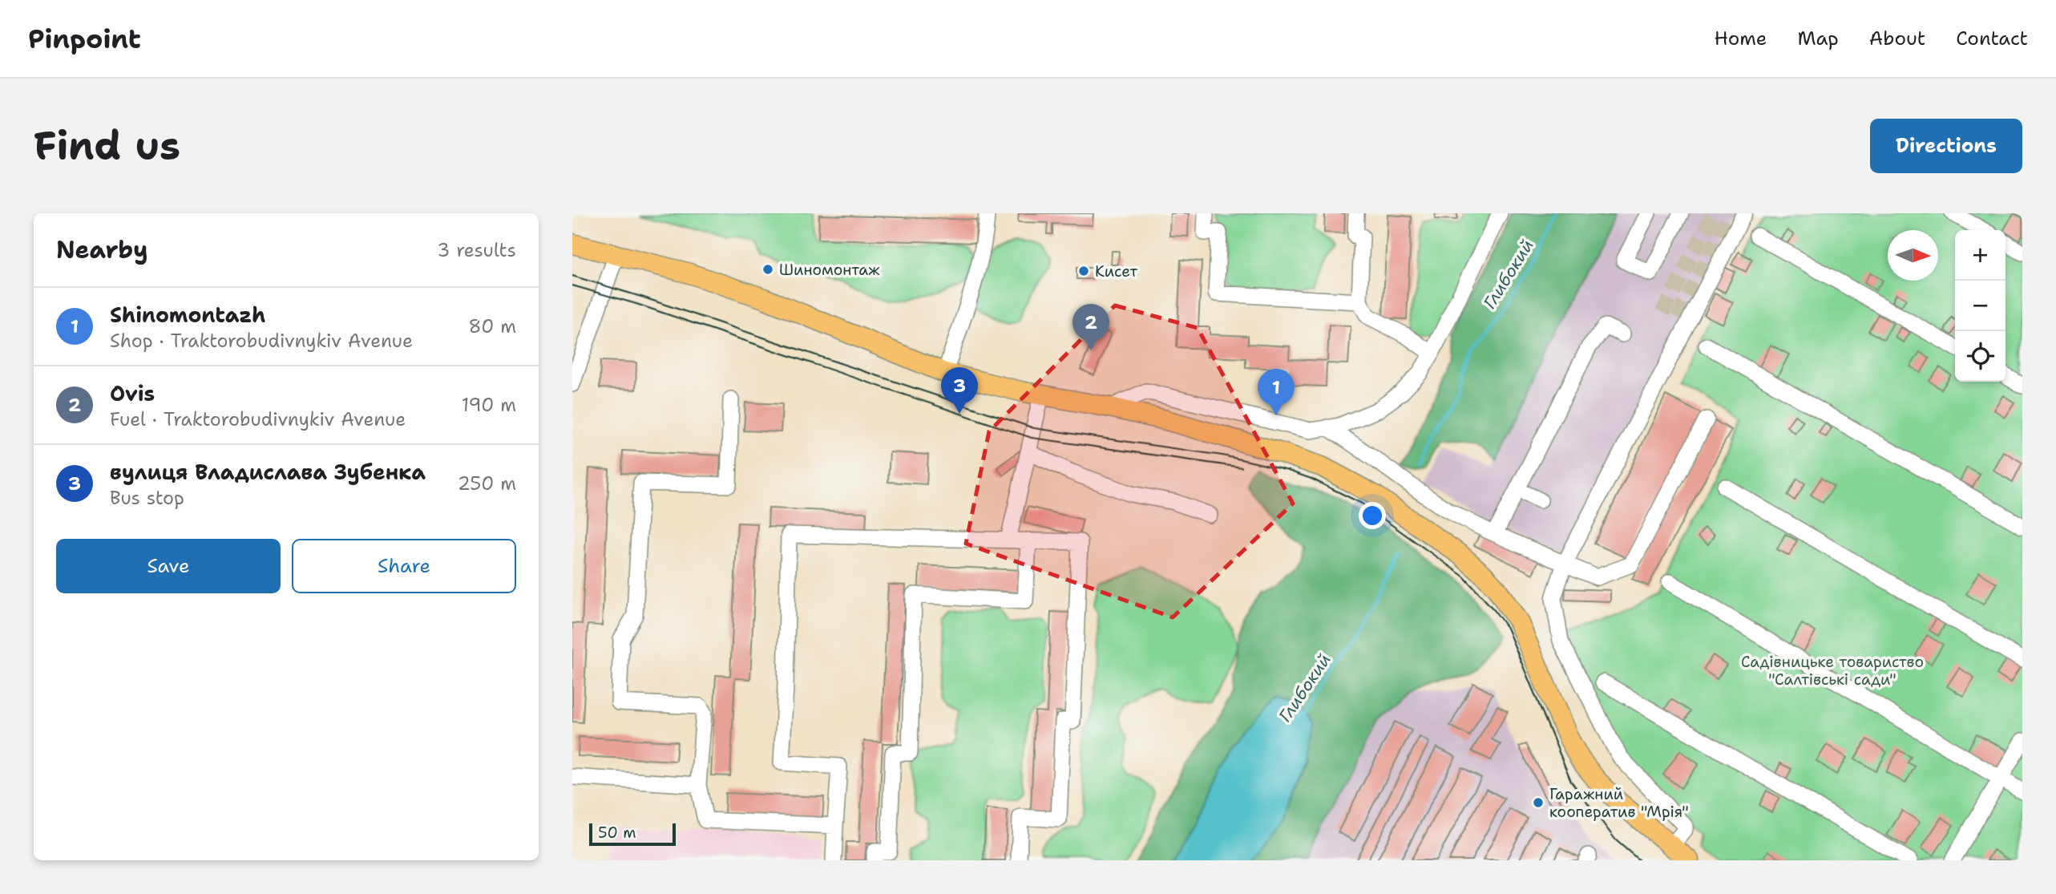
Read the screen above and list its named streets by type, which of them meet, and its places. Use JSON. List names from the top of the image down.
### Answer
{
  "water": ["Глибокий"],
  "parks": ["Садівницьке товариство \"Салтівські сади\""],
  "places": ["Шиномонтаж", "Кисет", "Гаражний кооператив \"Мрія\""],
  "scale_bar": "50 m",
  "north": "right",
  "page": {
    "header": "Pinpoint",
    "nav": [
      "Home",
      "Map",
      "About",
      "Contact"
    ],
    "buttons": [
      "Directions",
      ["Save", "Share"]
    ],
    "title": "Find us",
    "heading": ["Nearby", "3 results"],
    "map_buttons": ["+", "−"],
    "list": [
      {
        "mark": "1",
        "name": "Shinomontazh",
        "note": "Shop · Traktorobudivnykiv Avenue",
        "value": "80 m"
      },
      {
        "mark": "2",
        "name": "Ovis",
        "note": "Fuel · Traktorobudivnykiv Avenue",
        "value": "190 m"
      },
      {
        "mark": "3",
        "name": "вулиця Владислава Зубенка",
        "note": "Bus stop",
        "value": "250 m"
      }
    ],
    "pins": ["2", "3", "1"],
    "scale": "50 m"
  }
}
